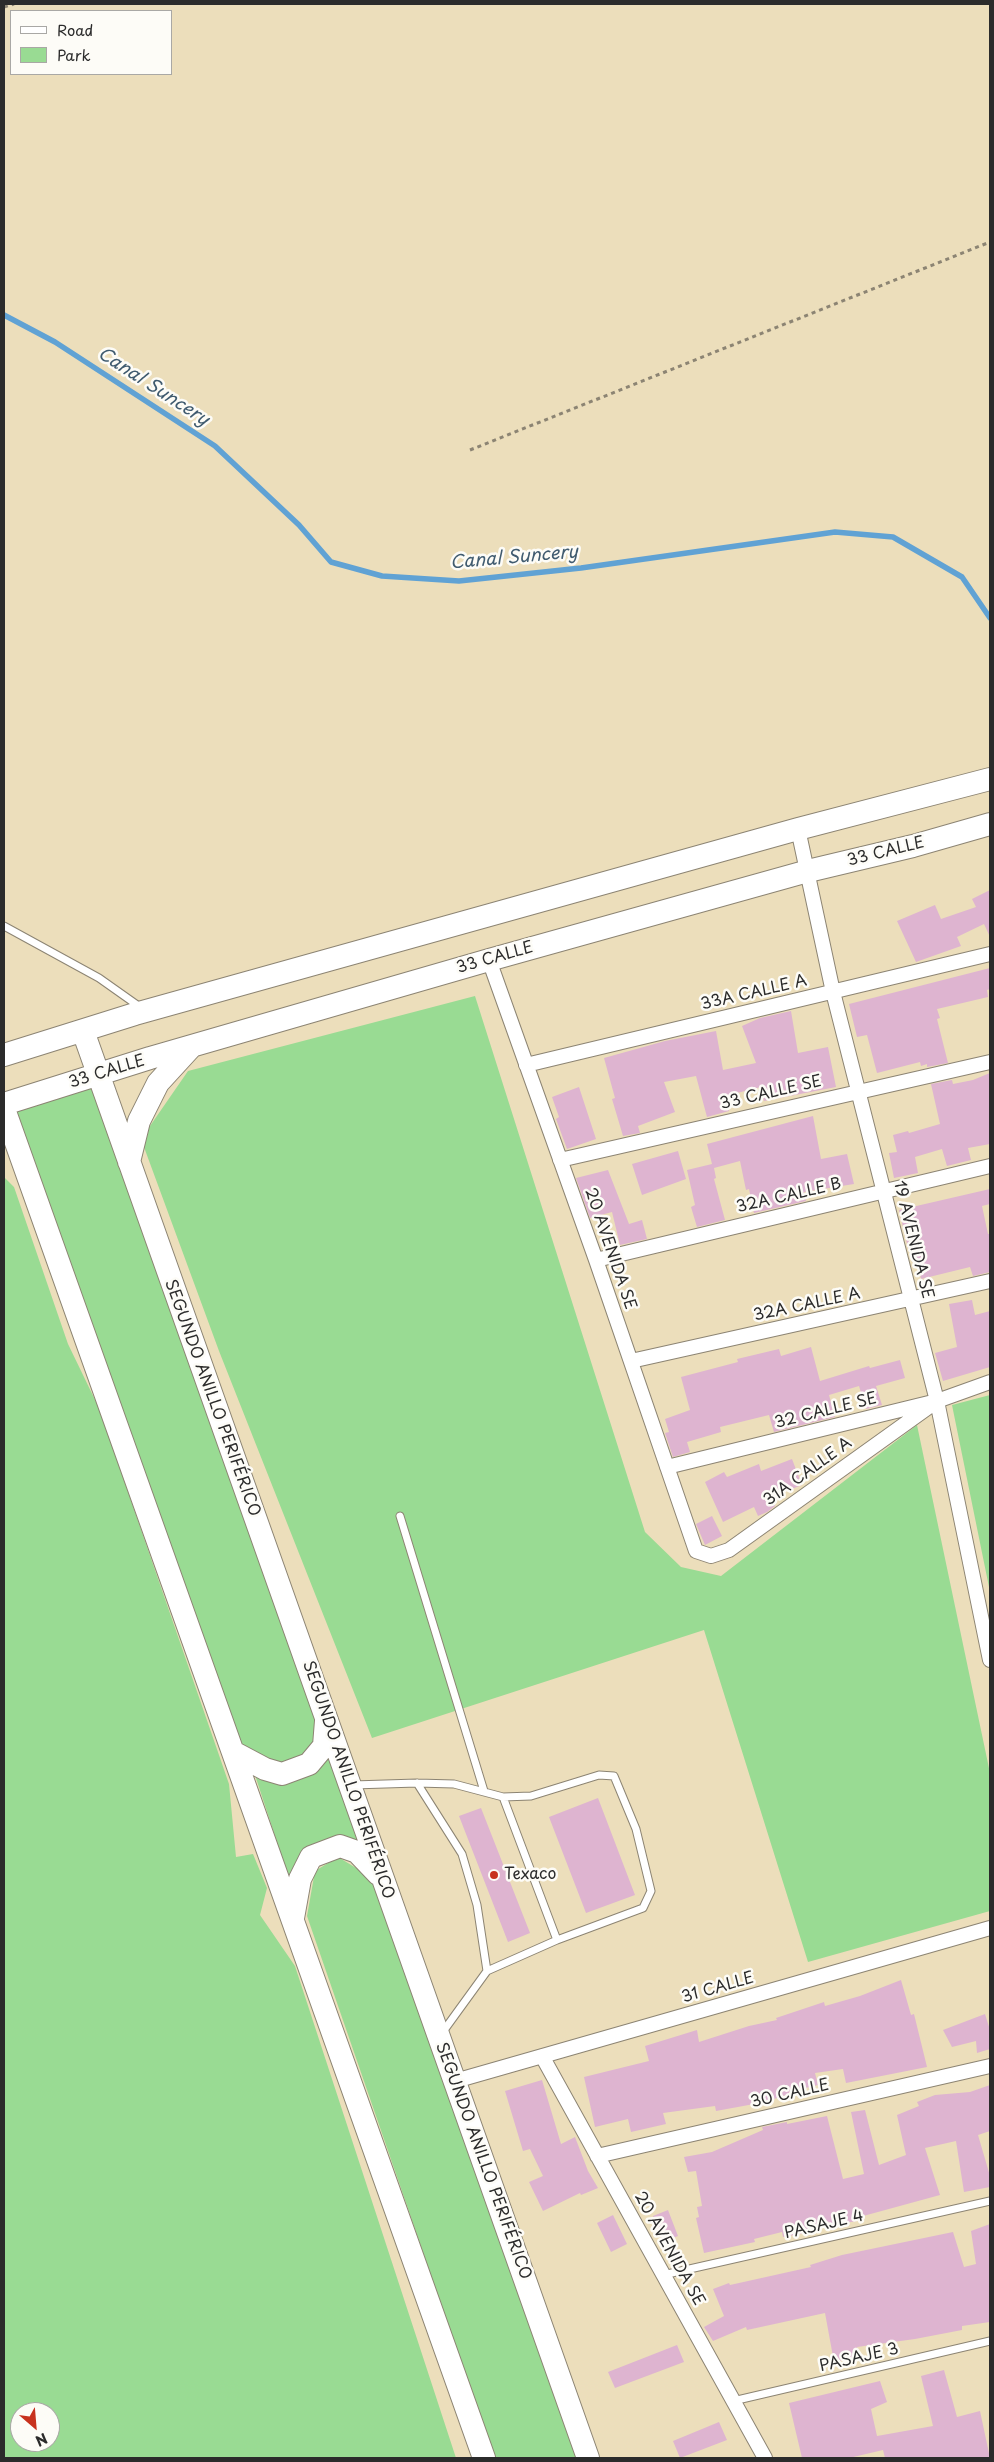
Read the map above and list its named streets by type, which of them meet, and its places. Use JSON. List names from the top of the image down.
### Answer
{
  "streets": {
    "main road": ["33 CALLE", "SEGUNDO ANILLO PERIFÉRICO"],
    "street": [
      "33A CALLE A",
      "33 CALLE SE",
      "32A CALLE B",
      "19 AVENIDA SE",
      "20 AVENIDA SE",
      "32A CALLE A",
      "32 CALLE SE",
      "31A CALLE A",
      "31 CALLE",
      "30 CALLE"
    ],
    "lane": ["PASAJE 4", "PASAJE 3"]
  },
  "crossings": [
    ["33 CALLE", "19 AVENIDA SE"],
    ["33 CALLE", "20 AVENIDA SE"],
    ["33 CALLE", "SEGUNDO ANILLO PERIFÉRICO"],
    ["33A CALLE A", "19 AVENIDA SE"],
    ["33A CALLE A", "20 AVENIDA SE"],
    ["33 CALLE SE", "19 AVENIDA SE"],
    ["33 CALLE SE", "20 AVENIDA SE"],
    ["32A CALLE B", "19 AVENIDA SE"],
    ["32A CALLE B", "20 AVENIDA SE"],
    ["19 AVENIDA SE", "32A CALLE A"],
    ["19 AVENIDA SE", "32 CALLE SE"],
    ["19 AVENIDA SE", "31A CALLE A"],
    ["20 AVENIDA SE", "32A CALLE A"],
    ["20 AVENIDA SE", "32 CALLE SE"],
    ["20 AVENIDA SE", "31A CALLE A"],
    ["20 AVENIDA SE", "31 CALLE"],
    ["20 AVENIDA SE", "30 CALLE"],
    ["20 AVENIDA SE", "PASAJE 4"],
    ["20 AVENIDA SE", "PASAJE 3"],
    ["SEGUNDO ANILLO PERIFÉRICO", "31 CALLE"],
    ["32 CALLE SE", "31A CALLE A"]
  ],
  "water": ["Canal Suncery"],
  "places": ["Texaco"],
  "legend": ["Road", "Park"],
  "north": "bottom right"
}
